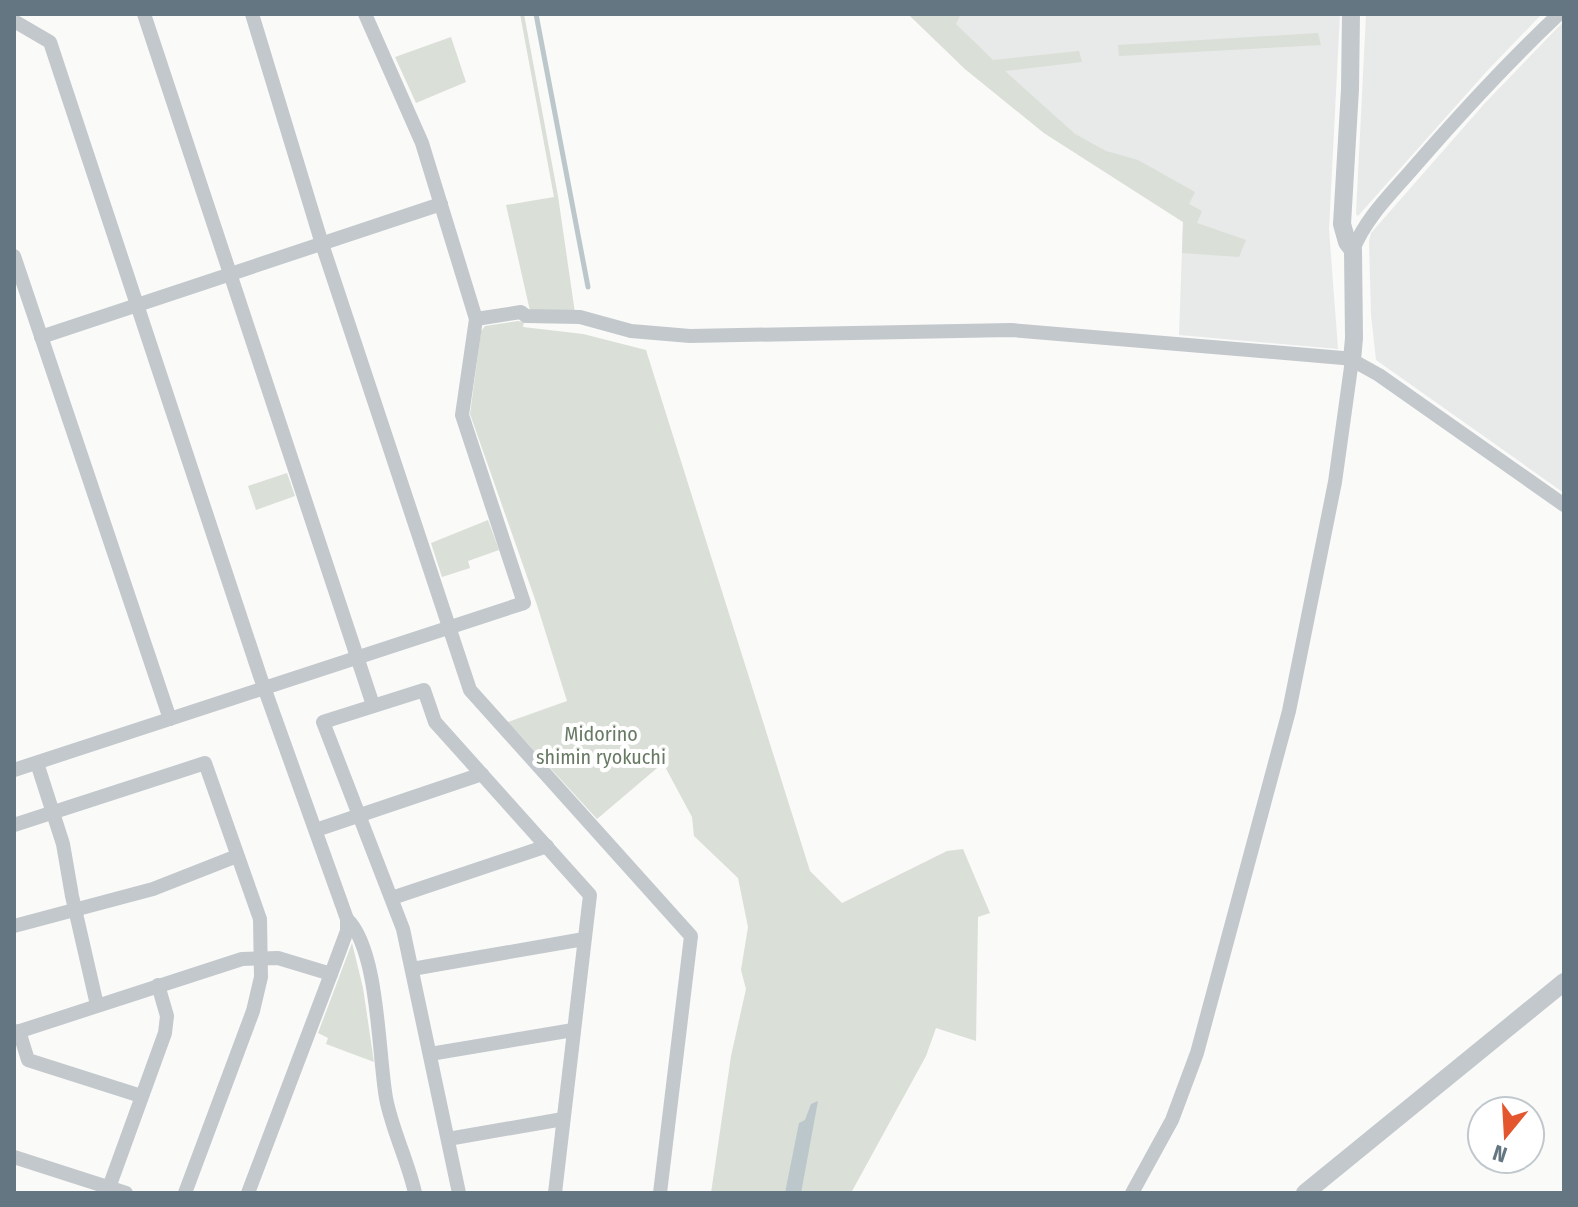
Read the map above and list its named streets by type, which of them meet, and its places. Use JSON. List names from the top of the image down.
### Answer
{
  "parks": ["Midorino shimin ryokuchi"],
  "north": "bottom"
}
